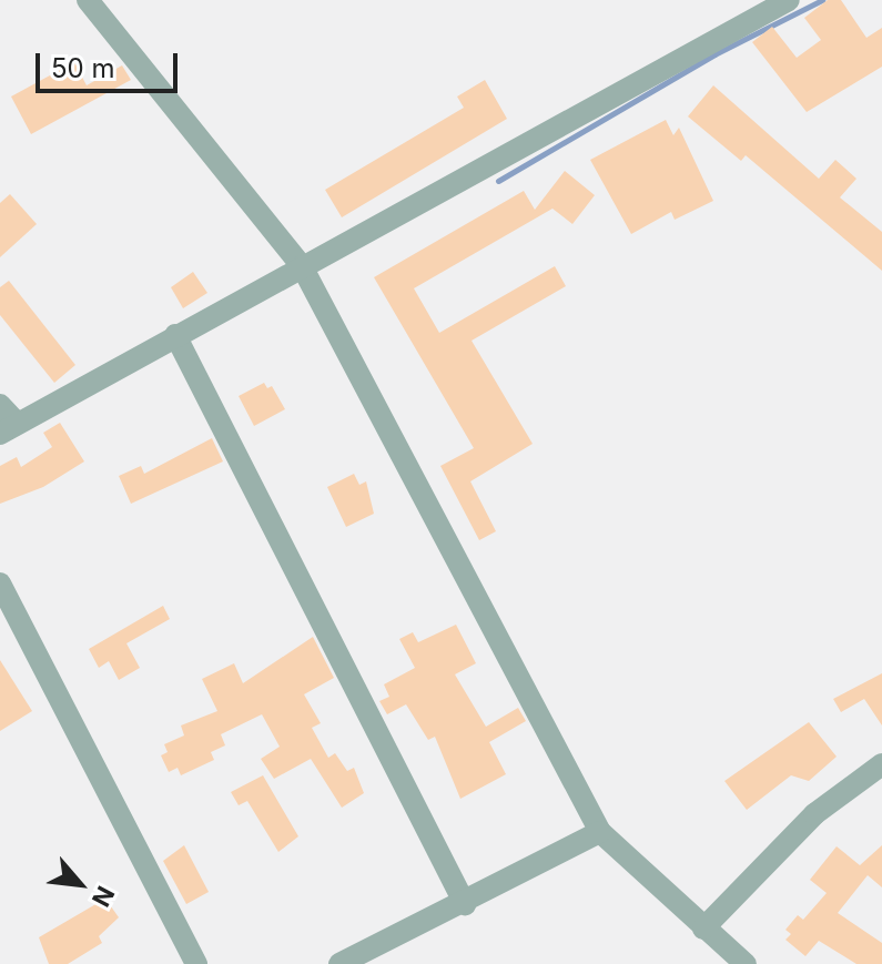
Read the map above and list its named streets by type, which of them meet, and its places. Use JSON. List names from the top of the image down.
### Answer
{
  "scale_bar": "50 m",
  "north": "bottom right"
}
